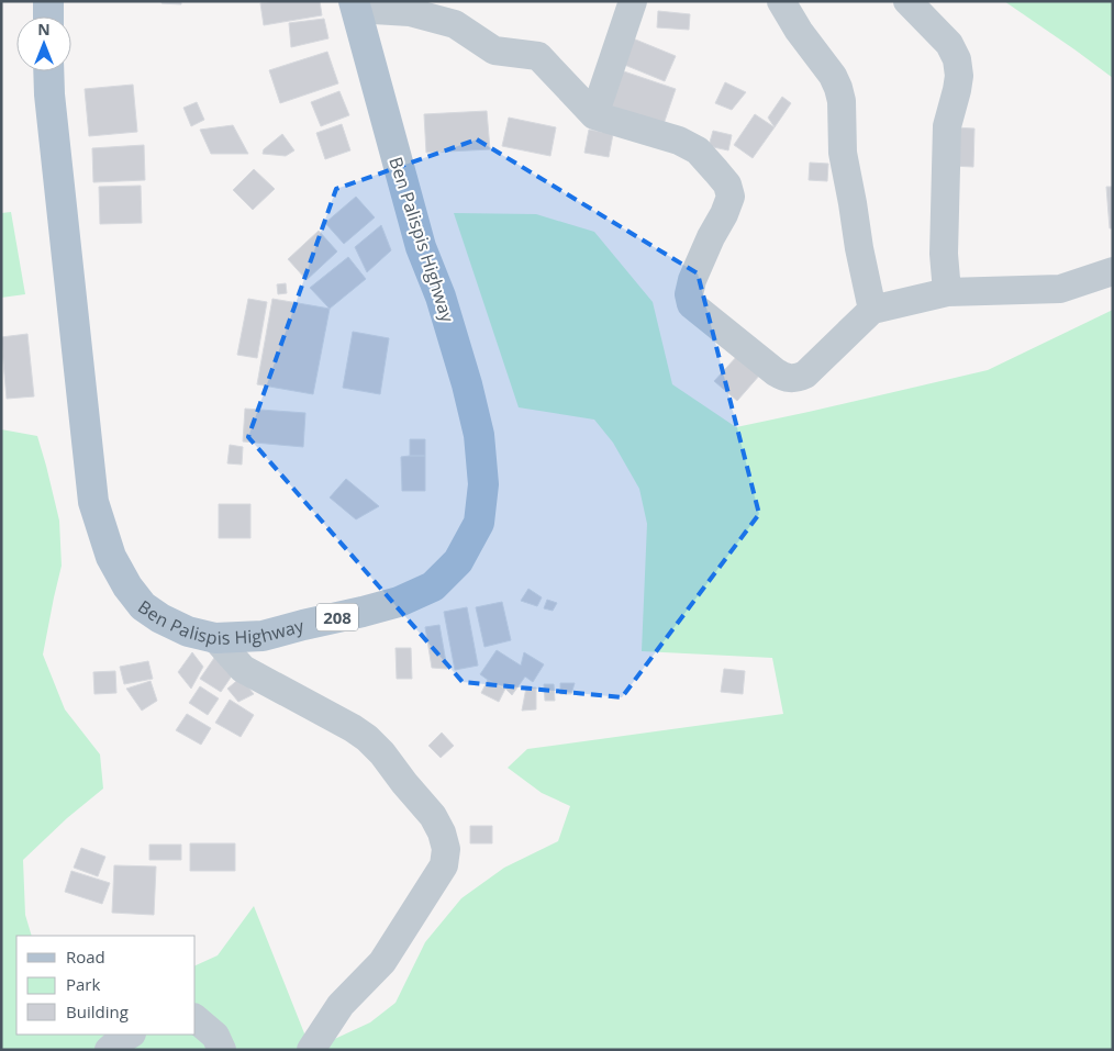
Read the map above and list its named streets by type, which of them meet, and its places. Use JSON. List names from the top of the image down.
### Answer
{
  "streets": {
    "main road": ["Ben Palispis Highway", "208"]
  },
  "legend": ["Road", "Park", "Building"],
  "north": "top"
}
